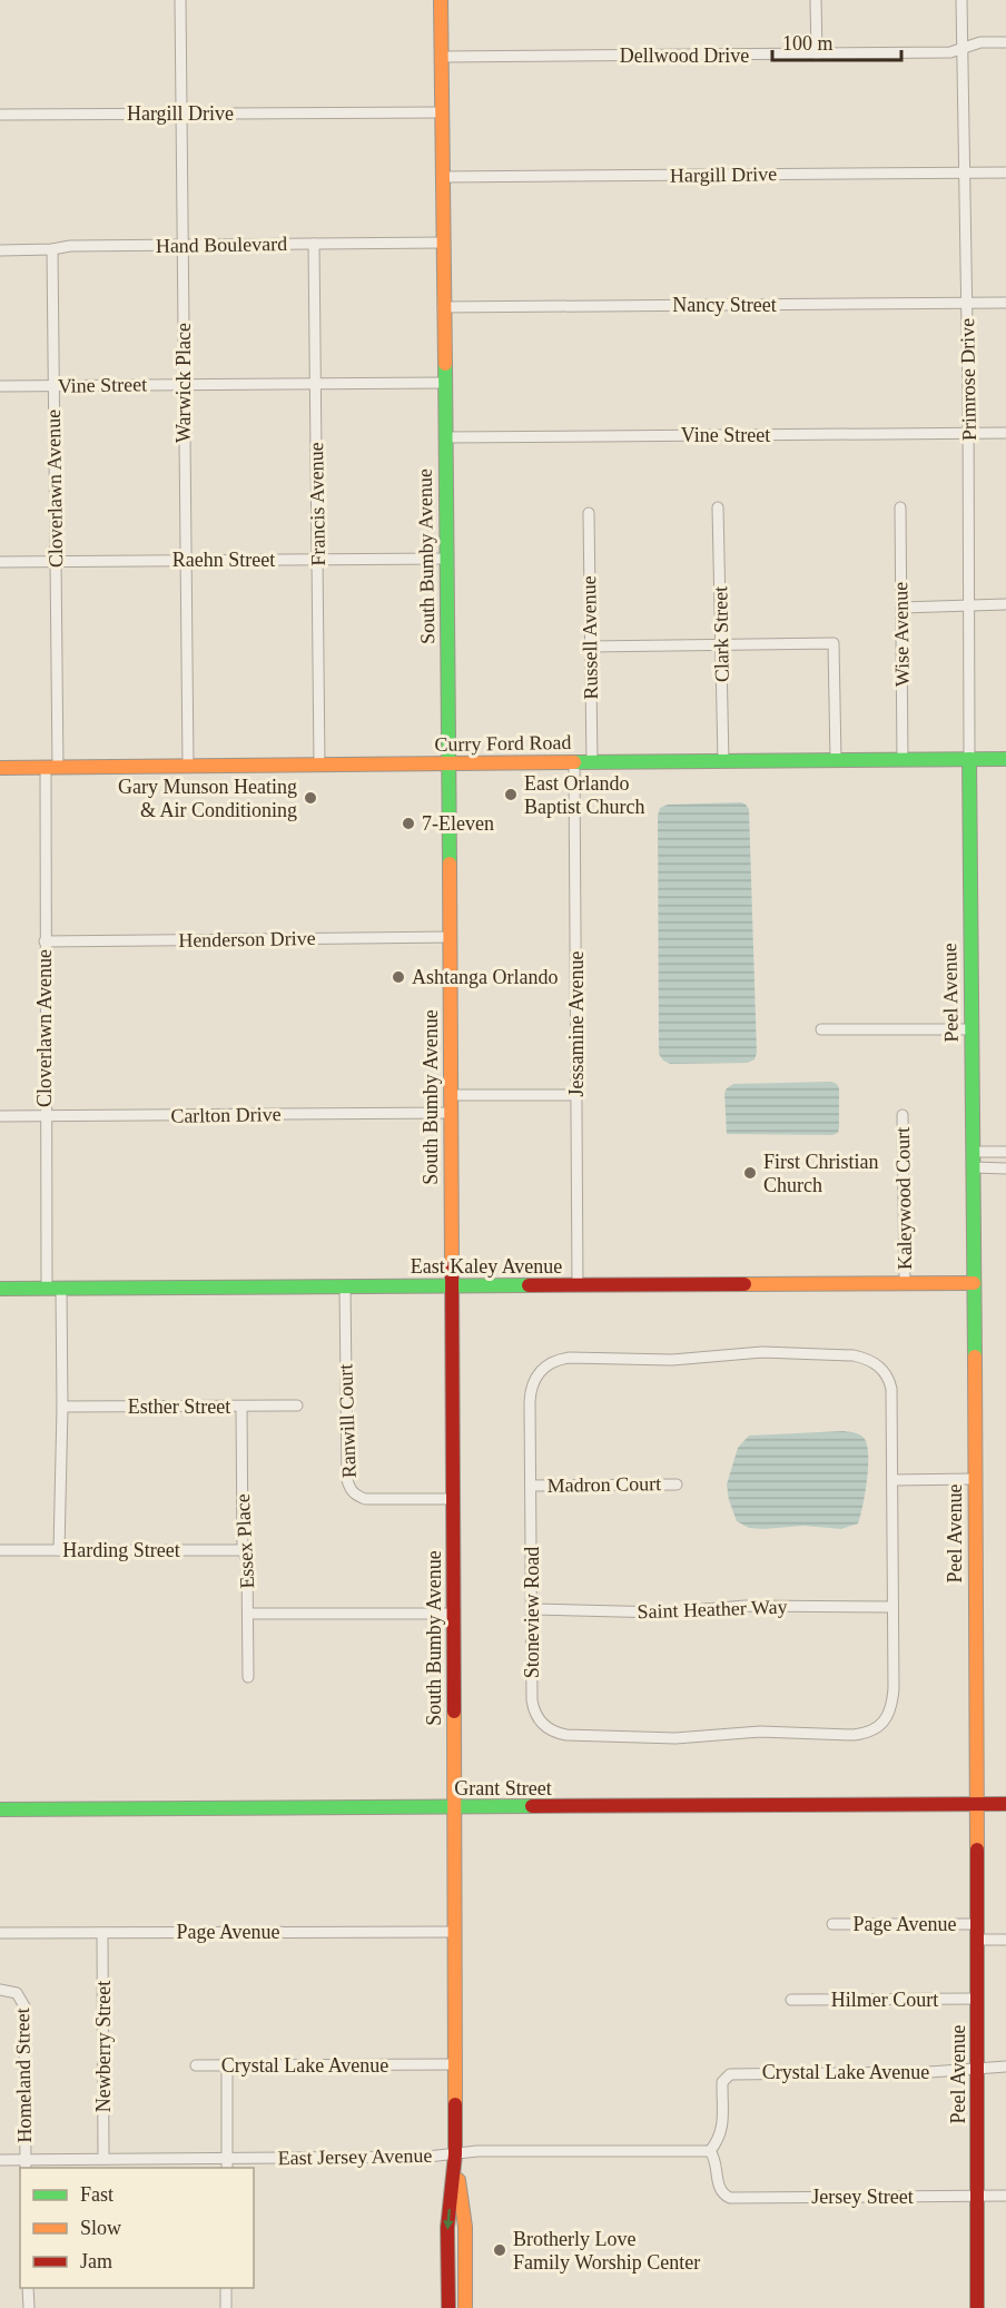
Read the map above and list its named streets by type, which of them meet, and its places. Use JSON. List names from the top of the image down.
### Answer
{
  "streets": {
    "street": [
      "Dellwood Drive",
      "Hargill Drive",
      "Hand Boulevard",
      "Nancy Street",
      "Primrose Drive",
      "Warwick Place",
      "Vine Street",
      "Cloverlawn Avenue",
      "Francis Avenue",
      "South Bumby Avenue",
      "Raehn Street",
      "Clark Street",
      "Wise Avenue",
      "Russell Avenue",
      "Curry Ford Road",
      "Henderson Drive",
      "Peel Avenue",
      "Jessamine Avenue",
      "Carlton Drive",
      "Kaleywood Court",
      "East Kaley Avenue",
      "Esther Street",
      "Ranwill Court",
      "Madron Court",
      "Essex Place",
      "Harding Street",
      "Saint Heather Way",
      "Stoneview Road",
      "Grant Street",
      "Page Avenue",
      "Hilmer Court",
      "Newberry Street",
      "Crystal Lake Avenue",
      "Homeland Street",
      "East Jersey Avenue",
      "Jersey Street"
    ]
  },
  "crossings": [
    ["Dellwood Drive", "Primrose Drive"],
    ["Dellwood Drive", "South Bumby Avenue"],
    ["Hargill Drive", "Primrose Drive"],
    ["Hargill Drive", "Warwick Place"],
    ["Hargill Drive", "South Bumby Avenue"],
    ["Hand Boulevard", "Warwick Place"],
    ["Hand Boulevard", "Cloverlawn Avenue"],
    ["Hand Boulevard", "Francis Avenue"],
    ["Hand Boulevard", "South Bumby Avenue"],
    ["Nancy Street", "Primrose Drive"],
    ["Nancy Street", "South Bumby Avenue"],
    ["Primrose Drive", "Vine Street"],
    ["Primrose Drive", "Curry Ford Road"],
    ["Primrose Drive", "Peel Avenue"],
    ["Warwick Place", "Vine Street"],
    ["Warwick Place", "Raehn Street"],
    ["Warwick Place", "Curry Ford Road"],
    ["Vine Street", "Cloverlawn Avenue"],
    ["Vine Street", "Francis Avenue"],
    ["Vine Street", "South Bumby Avenue"],
    ["Cloverlawn Avenue", "Raehn Street"],
    ["Cloverlawn Avenue", "Curry Ford Road"],
    ["Cloverlawn Avenue", "Henderson Drive"],
    ["Cloverlawn Avenue", "Carlton Drive"],
    ["Cloverlawn Avenue", "East Kaley Avenue"],
    ["Cloverlawn Avenue", "Esther Street"],
    ["Cloverlawn Avenue", "Harding Street"],
    ["Francis Avenue", "Raehn Street"],
    ["Francis Avenue", "Curry Ford Road"],
    ["South Bumby Avenue", "Raehn Street"],
    ["South Bumby Avenue", "Curry Ford Road"],
    ["South Bumby Avenue", "Henderson Drive"],
    ["South Bumby Avenue", "Carlton Drive"],
    ["South Bumby Avenue", "East Kaley Avenue"],
    ["South Bumby Avenue", "Ranwill Court"],
    ["South Bumby Avenue", "Grant Street"],
    ["South Bumby Avenue", "Page Avenue"],
    ["South Bumby Avenue", "Crystal Lake Avenue"],
    ["South Bumby Avenue", "East Jersey Avenue"],
    ["Clark Street", "Curry Ford Road"],
    ["Wise Avenue", "Curry Ford Road"],
    ["Russell Avenue", "Curry Ford Road"],
    ["Curry Ford Road", "Peel Avenue"],
    ["Curry Ford Road", "Jessamine Avenue"],
    ["Peel Avenue", "East Kaley Avenue"],
    ["Peel Avenue", "Grant Street"],
    ["Peel Avenue", "Page Avenue"],
    ["Peel Avenue", "Hilmer Court"],
    ["Peel Avenue", "Crystal Lake Avenue"],
    ["Peel Avenue", "Jersey Street"],
    ["Jessamine Avenue", "East Kaley Avenue"],
    ["Kaleywood Court", "East Kaley Avenue"],
    ["East Kaley Avenue", "Ranwill Court"],
    ["Esther Street", "Essex Place"],
    ["Madron Court", "Stoneview Road"],
    ["Essex Place", "Harding Street"],
    ["Saint Heather Way", "Stoneview Road"],
    ["Page Avenue", "Newberry Street"],
    ["Newberry Street", "East Jersey Avenue"],
    ["Crystal Lake Avenue", "East Jersey Avenue"],
    ["Crystal Lake Avenue", "Jersey Street"],
    ["Homeland Street", "East Jersey Avenue"],
    ["East Jersey Avenue", "Jersey Street"]
  ],
  "places": [
    "East Orlando Baptist Church",
    "Gary Munson Heating & Air Conditioning",
    "7-Eleven",
    "Ashtanga Orlando",
    "First Christian Church",
    "Brotherly Love Family Worship Center"
  ],
  "legend": ["Fast", "Slow", "Jam"],
  "scale_bar": "100 m"
}
